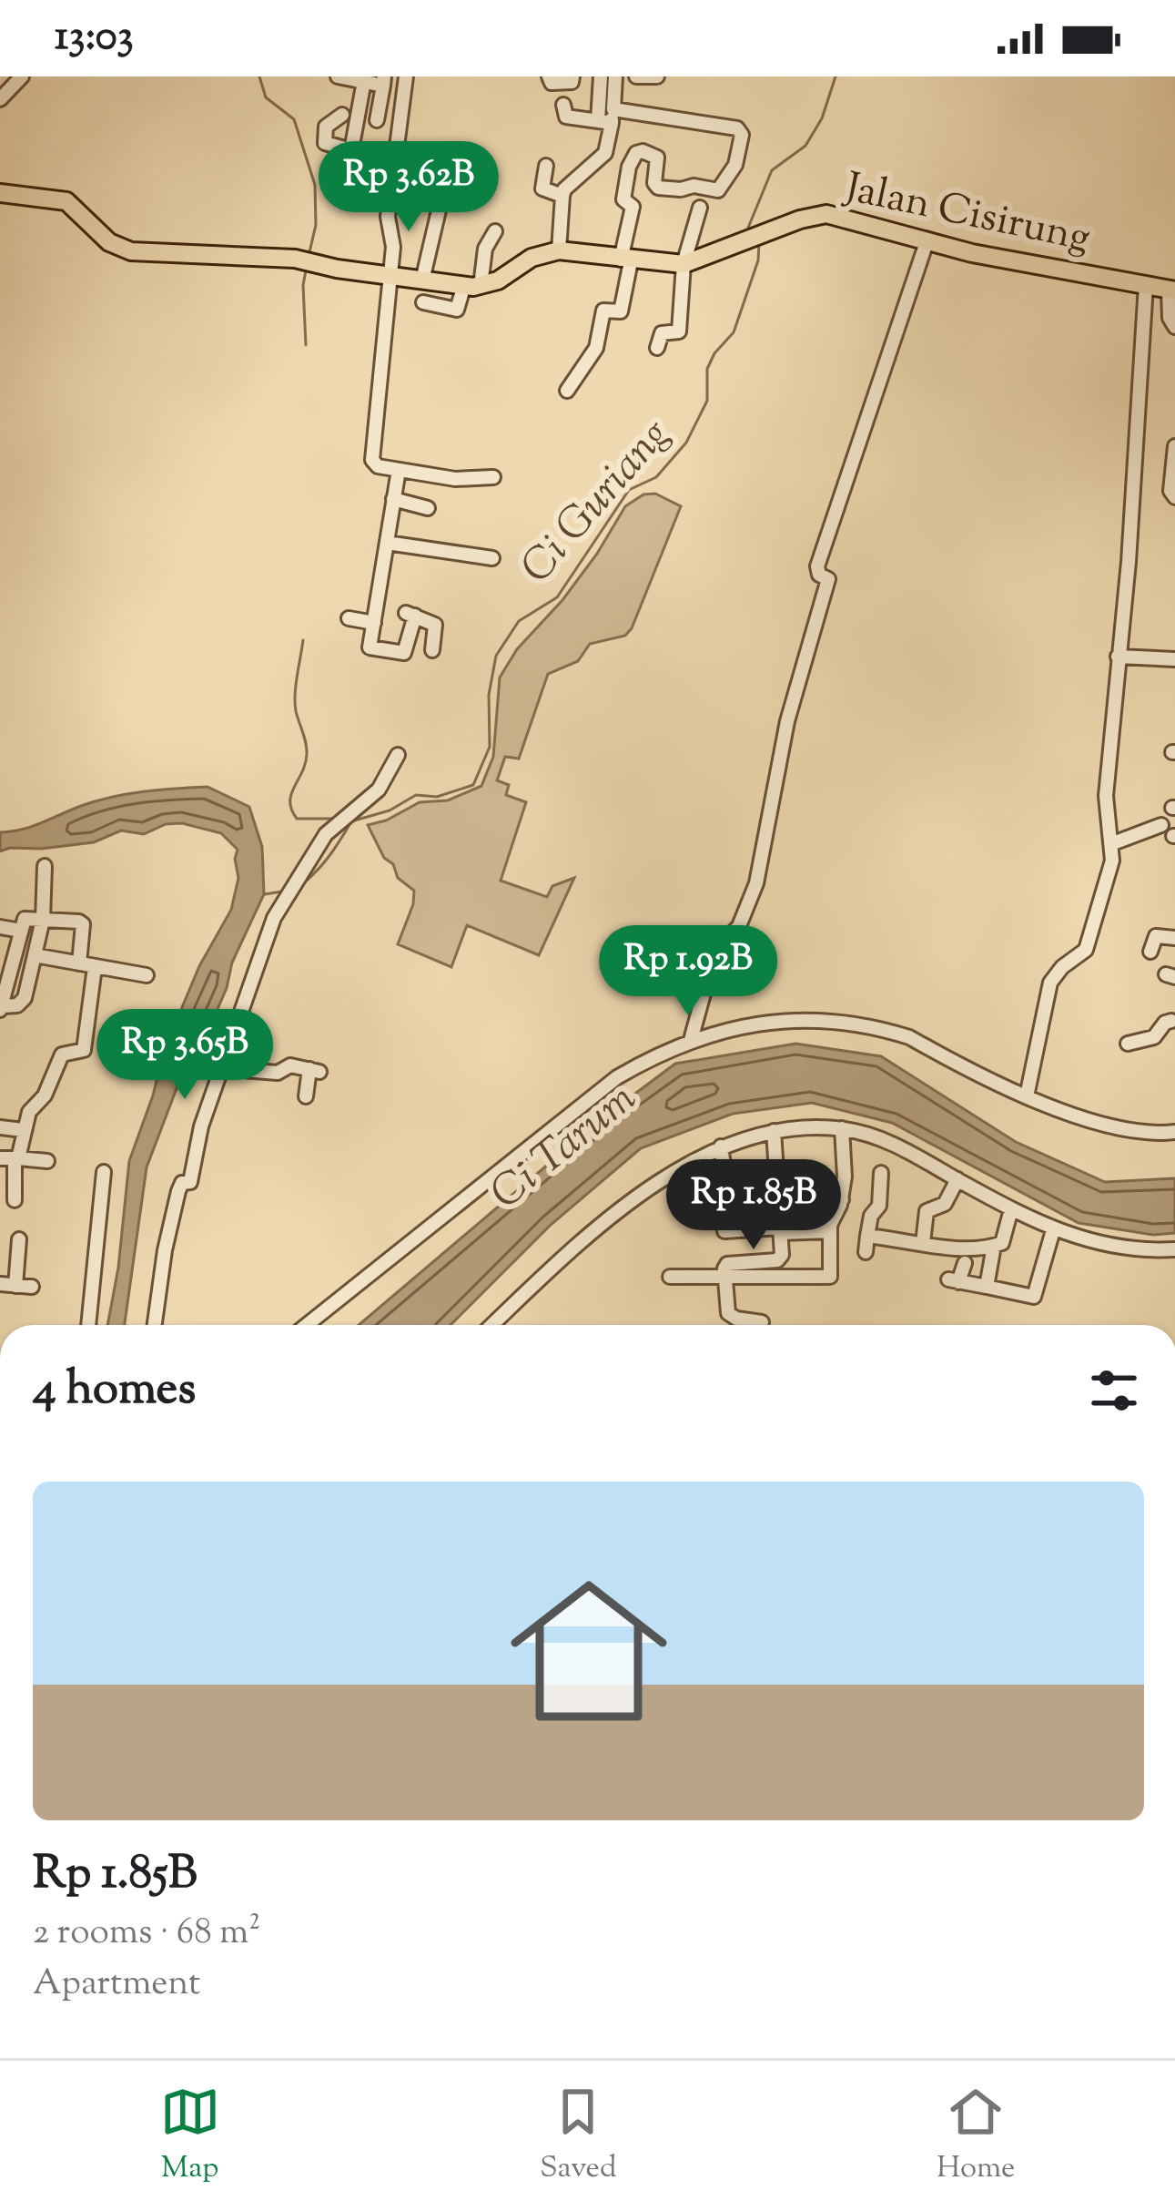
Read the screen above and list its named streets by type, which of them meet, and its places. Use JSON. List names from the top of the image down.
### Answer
{
  "streets": {
    "main road": ["Jalan Cisirung"]
  },
  "water": ["Ci Guriang", "Ci Tarum"],
  "page": {
    "status": "13:03",
    "price": [
      "Rp 3.62B",
      "Rp 1.92B",
      "Rp 3.65B",
      "Rp 1.85B"
    ],
    "heading": "4 homes",
    "list": [
      {
        "name": "Rp 1.85B",
        "note": "2 rooms · 68 m² · Apartment"
      }
    ],
    "tabs": ["Map", "Saved", "Home"]
  }
}
